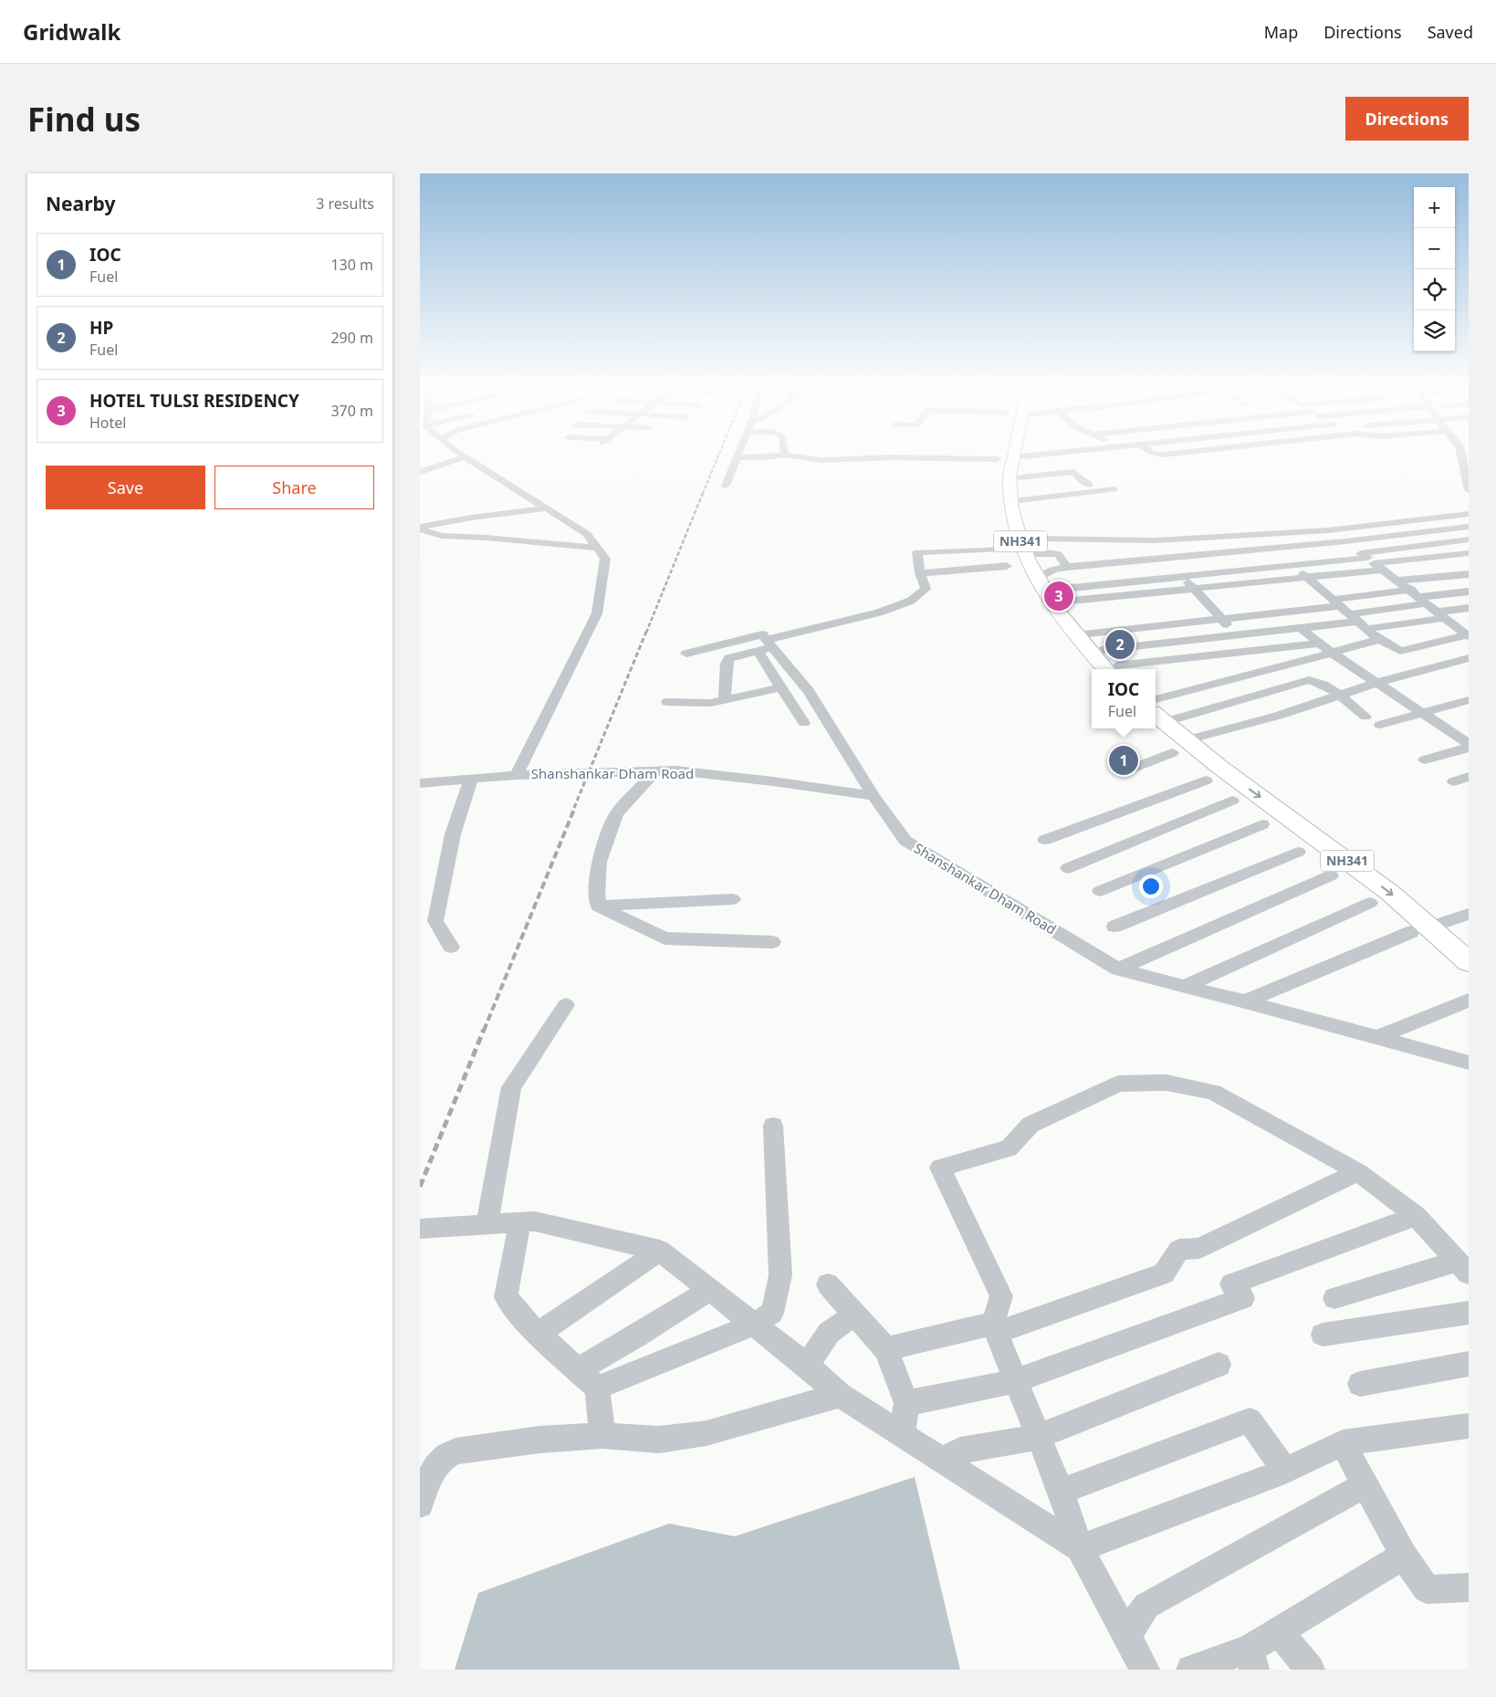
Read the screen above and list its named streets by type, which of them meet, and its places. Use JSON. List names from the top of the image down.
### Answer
{
  "streets": {
    "highway": ["NH341"],
    "street": ["Shanshankar Dham Road"]
  },
  "page": {
    "header": "Gridwalk",
    "nav": ["Map", "Directions", "Saved"],
    "buttons": [
      "Directions",
      ["Save", "Share"]
    ],
    "title": "Find us",
    "heading": ["Nearby", "3 results"],
    "map_buttons": ["+", "−"],
    "list": [
      {
        "mark": "1",
        "name": "IOC",
        "note": "Fuel",
        "value": "130 m"
      },
      {
        "mark": "2",
        "name": "HP",
        "note": "Fuel",
        "value": "290 m"
      },
      {
        "mark": "3",
        "name": "HOTEL TULSI RESIDENCY",
        "note": "Hotel",
        "value": "370 m"
      }
    ],
    "pins": ["3", "2", "1"],
    "popup": ["IOC", "Fuel"]
  }
}
